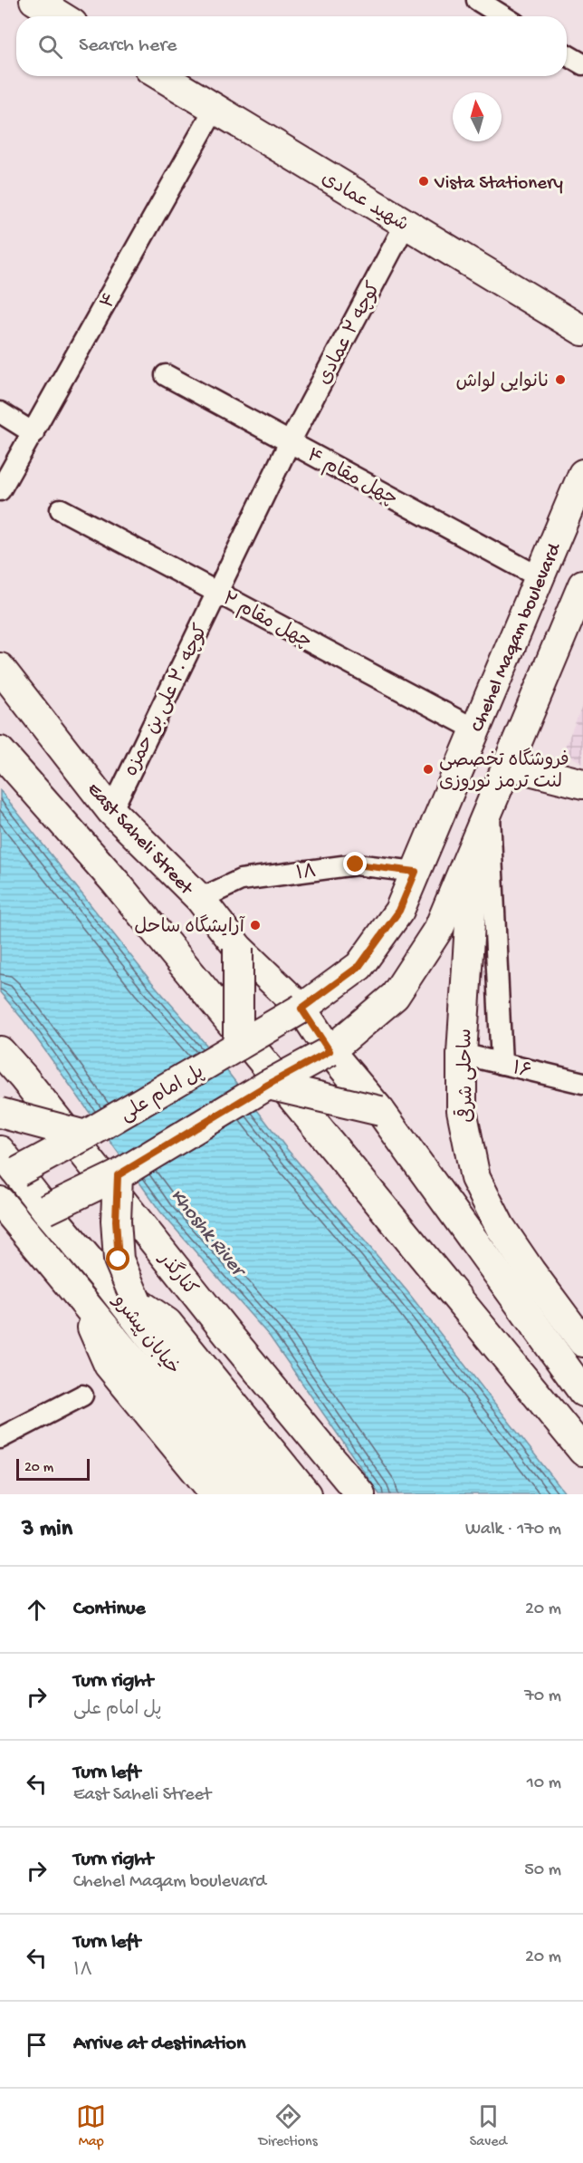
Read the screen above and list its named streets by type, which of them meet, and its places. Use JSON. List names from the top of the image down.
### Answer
{
  "streets": {
    "main road": [
      "شهید عمادی",
      "Chehel Maqam boulevard",
      "East Saheli Street",
      "ساحلی شرقی",
      "پل امام علی",
      "کنارگذر",
      "خیابان پیشرو"
    ],
    "street": [
      "۴",
      "کوچه ۲ عمادی",
      "چهل مقام ۴",
      "چهل مقام ۲",
      "کوچه ۲۰ علی بن حمزه",
      "۱۸",
      "۱۶"
    ]
  },
  "crossings": [
    ["شهید عمادی", "۴"],
    ["شهید عمادی", "کوچه ۲ عمادی"],
    ["کوچه ۲ عمادی", "چهل مقام ۴"],
    ["کوچه ۲ عمادی", "کوچه ۲۰ علی بن حمزه"],
    ["چهل مقام ۴", "Chehel Maqam boulevard"],
    ["چهل مقام ۴", "کوچه ۲۰ علی بن حمزه"],
    ["چهل مقام ۲", "Chehel Maqam boulevard"],
    ["چهل مقام ۲", "کوچه ۲۰ علی بن حمزه"],
    ["Chehel Maqam boulevard", "East Saheli Street"],
    ["Chehel Maqam boulevard", "۱۸"],
    ["Chehel Maqam boulevard", "پل امام علی"],
    ["کوچه ۲۰ علی بن حمزه", "East Saheli Street"],
    ["East Saheli Street", "۱۸"],
    ["East Saheli Street", "پل امام علی"],
    ["۱۶", "ساحلی شرقی"],
    ["پل امام علی", "خیابان پیشرو"]
  ],
  "water": ["Khoshk River"],
  "places": [
    "Vista Stationery",
    "نانوایی لواش",
    "فروشگاه تخصصی لنت ترمز نوروزی",
    "آرایشگاه ساحل"
  ],
  "scale_bar": "20 m",
  "north": "top",
  "page": {
    "search": "Search here",
    "scale": "20 m",
    "heading": ["3 min", "Walk · 170 m"],
    "list": [
      ["Continue", "20 m"],
      ["Turn right", "پل امام علی", "70 m"],
      ["Turn left", "East Saheli Street", "10 m"],
      ["Turn right", "Chehel Maqam boulevard", "50 m"],
      ["Turn left", "۱۸", "20 m"],
      "Arrive at destination"
    ],
    "nav": ["Map", "Directions", "Saved"]
  }
}
